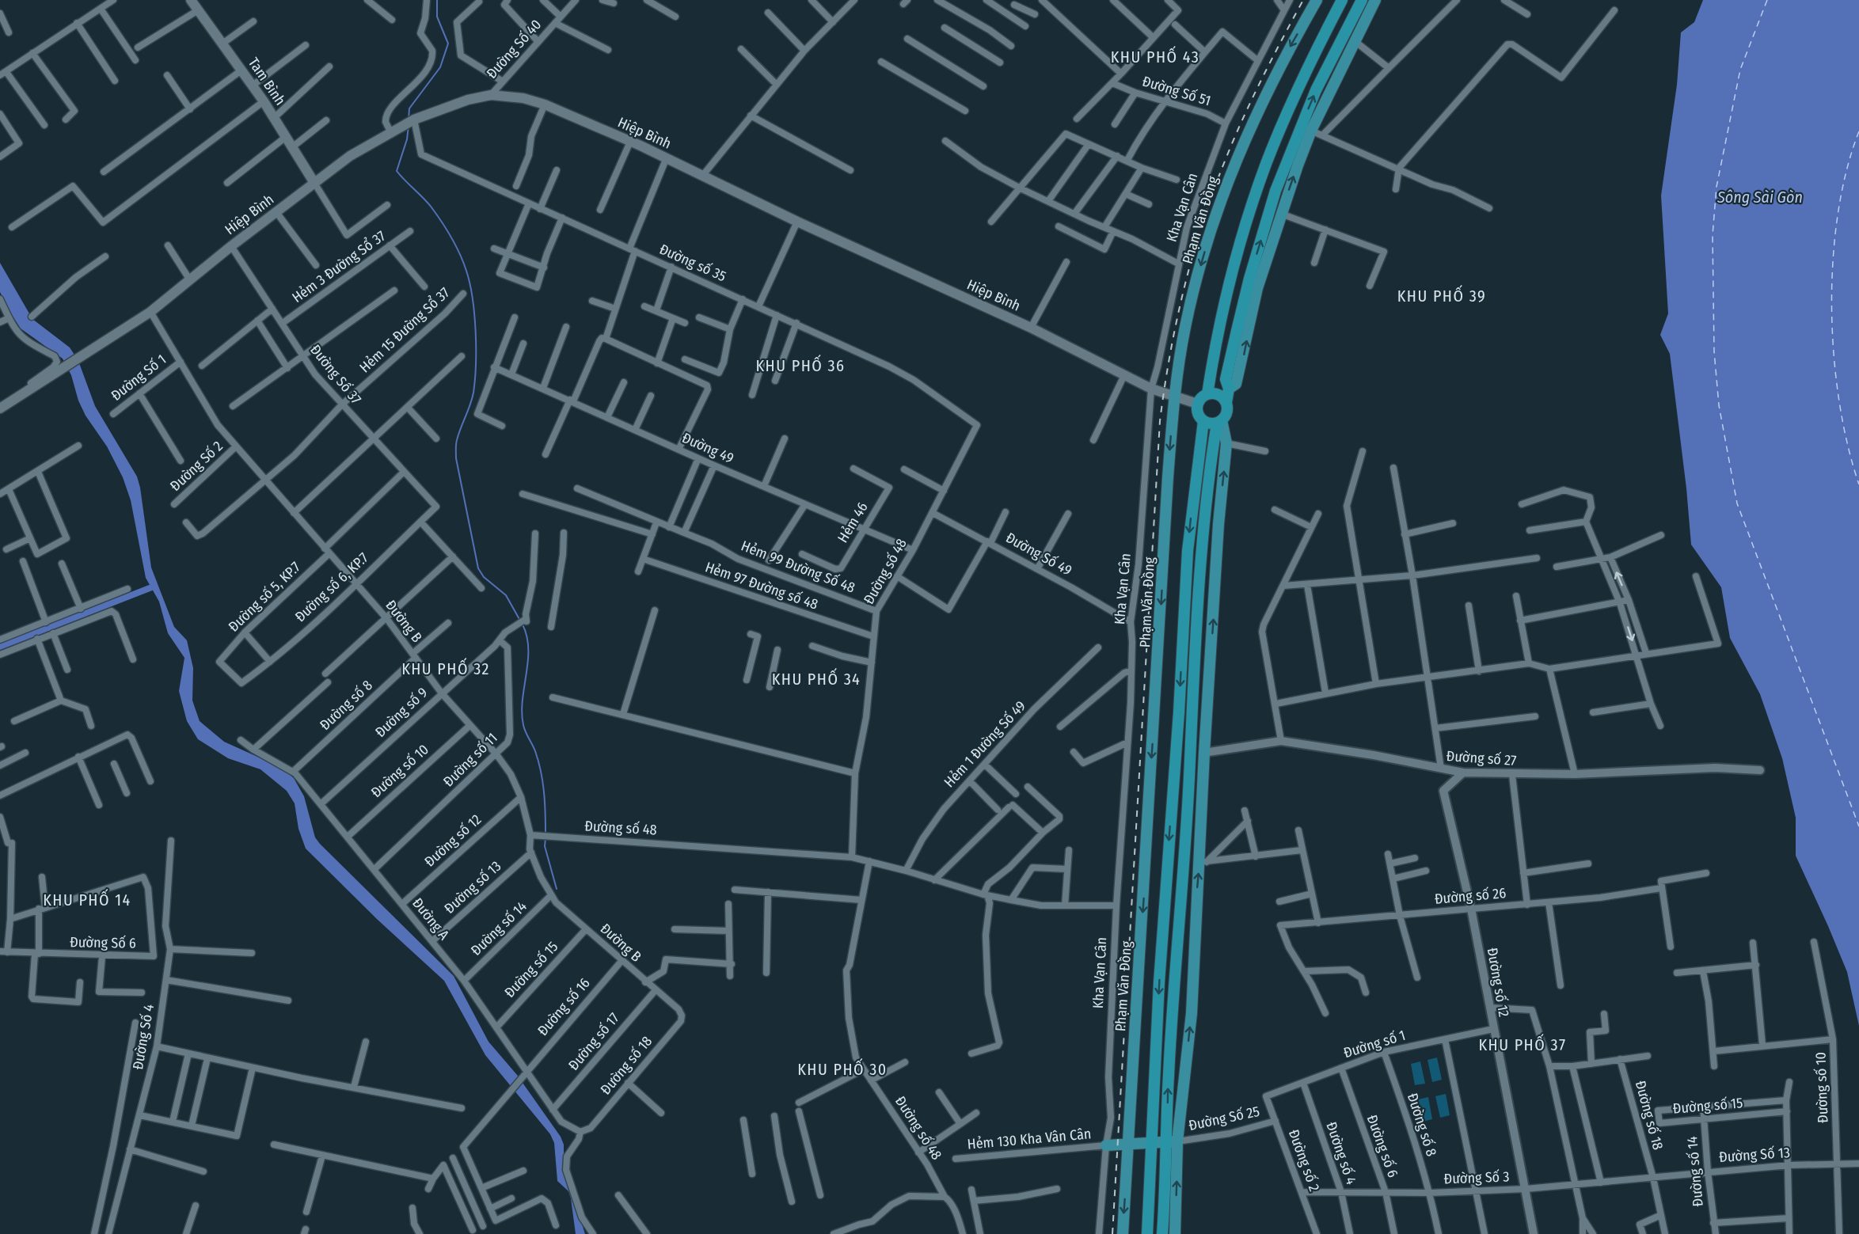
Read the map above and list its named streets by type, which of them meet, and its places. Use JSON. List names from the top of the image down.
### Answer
{
  "streets": {
    "main road": ["Tam Bình", "Hiệp Bình", "Phạm Văn Đồng"],
    "street": [
      "Đường Số 40",
      "Đường Số 51",
      "Kha Vạn Cân",
      "Đường số 35",
      "Hẻm 3 Đường Sổ 37",
      "Hẻm 15 Đường Sổ 37",
      "Đường Số 37",
      "Đường Số 1",
      "Đường 49",
      "Đường Số 2",
      "Hẻm 46",
      "Đường Số 49",
      "Hẻm 99 Đường Số 48",
      "Đường số 48",
      "Hẻm 97 Đường số 48",
      "Đường số 6, KP.7",
      "Đường số 5, KP.7",
      "Đường B",
      "Đường số 8",
      "Đường số 9",
      "Hẻm 1 Đường Số 49",
      "Đường số 27",
      "Đường số 11",
      "Đường số 10",
      "Đường số 12",
      "Đường số 13",
      "Đường số 26",
      "Đường A",
      "Đường số 14",
      "Đường Số 6",
      "Đường số 15",
      "Đường số 16",
      "Đường Số 4",
      "Đường số 17",
      "Đường số 1",
      "Đường số 18",
      "Đường Số 25",
      "Hẻm 130 Kha Vân Cân",
      "Đường số 6",
      "Đường số 4",
      "Đường Số 13",
      "Đường số 2",
      "Đường Số 3"
    ]
  },
  "crossings": [
    ["Đường Số 40", "Hiệp Bình"],
    ["Tam Bình", "Hiệp Bình"],
    ["Đường Số 51", "Kha Vạn Cân"],
    ["Hiệp Bình", "Kha Vạn Cân"],
    ["Hiệp Bình", "Phạm Văn Đồng"],
    ["Hiệp Bình", "Đường số 35"],
    ["Hiệp Bình", "Đường Số 37"],
    ["Hiệp Bình", "Đường B"],
    ["Kha Vạn Cân", "Đường Số 49"],
    ["Kha Vạn Cân", "Đường số 48"],
    ["Kha Vạn Cân", "Hẻm 130 Kha Vân Cân"],
    ["Đường số 35", "Đường số 48"],
    ["Hẻm 3 Đường Sổ 37", "Đường Số 37"],
    ["Hẻm 15 Đường Sổ 37", "Đường Số 37"],
    ["Hẻm 15 Đường Sổ 37", "Đường B"],
    ["Đường Số 37", "Đường số 6, KP.7"],
    ["Đường Số 37", "Đường số 5, KP.7"],
    ["Đường Số 1", "Đường B"],
    ["Đường 49", "Hẻm 46"],
    ["Đường 49", "Đường số 48"],
    ["Đường Số 2", "Đường B"],
    ["Đường Số 49", "Đường số 48"],
    ["Hẻm 99 Đường Số 48", "Đường số 48"],
    ["Đường số 48", "Hẻm 97 Đường số 48"],
    ["Đường số 48", "Đường B"],
    ["Đường số 48", "Hẻm 1 Đường Số 49"],
    ["Đường số 6, KP.7", "Đường số 5, KP.7"],
    ["Đường số 6, KP.7", "Đường B"],
    ["Đường số 5, KP.7", "Đường B"],
    ["Đường B", "Đường số 8"],
    ["Đường B", "Đường số 9"],
    ["Đường B", "Đường số 11"],
    ["Đường B", "Đường số 10"],
    ["Đường B", "Đường số 12"],
    ["Đường B", "Đường số 13"],
    ["Đường B", "Đường số 14"],
    ["Đường B", "Đường số 15"],
    ["Đường B", "Đường số 16"],
    ["Đường B", "Đường số 17"],
    ["Đường B", "Đường số 18"],
    ["Đường số 8", "Đường A"],
    ["Đường số 8", "Đường số 1"],
    ["Đường số 8", "Đường Số 3"],
    ["Đường số 9", "Đường số 11"],
    ["Đường số 9", "Đường A"],
    ["Đường số 27", "Đường số 12"],
    ["Đường số 11", "Đường A"],
    ["Đường số 10", "Đường A"],
    ["Đường số 10", "Đường Số 13"],
    ["Đường số 12", "Đường số 26"],
    ["Đường số 12", "Đường A"],
    ["Đường số 12", "Đường số 1"],
    ["Đường số 12", "Đường Số 3"],
    ["Đường số 13", "Đường A"],
    ["Đường A", "Đường số 14"],
    ["Đường A", "Đường số 15"],
    ["Đường A", "Đường số 16"],
    ["Đường A", "Đường số 17"],
    ["Đường A", "Đường số 18"],
    ["Đường số 14", "Đường số 15"],
    ["Đường số 14", "Đường Số 13"],
    ["Đường số 1", "Đường số 6"],
    ["Đường số 1", "Đường số 4"],
    ["Đường số 1", "Đường số 2"],
    ["Đường số 18", "Đường Số 13"],
    ["Đường số 18", "Đường Số 3"],
    ["Đường Số 25", "Đường số 2"],
    ["Đường số 6", "Đường Số 3"],
    ["Đường số 4", "Đường Số 3"],
    ["Đường Số 13", "Đường Số 3"],
    ["Đường số 2", "Đường Số 3"]
  ],
  "districts": [
    "KHU PHỐ 43",
    "KHU PHỐ 39",
    "KHU PHỐ 36",
    "KHU PHỐ 32",
    "KHU PHỐ 34",
    "KHU PHỐ 14",
    "KHU PHỐ 37",
    "KHU PHỐ 30"
  ],
  "water": ["Sông Sài Gòn"]
}
